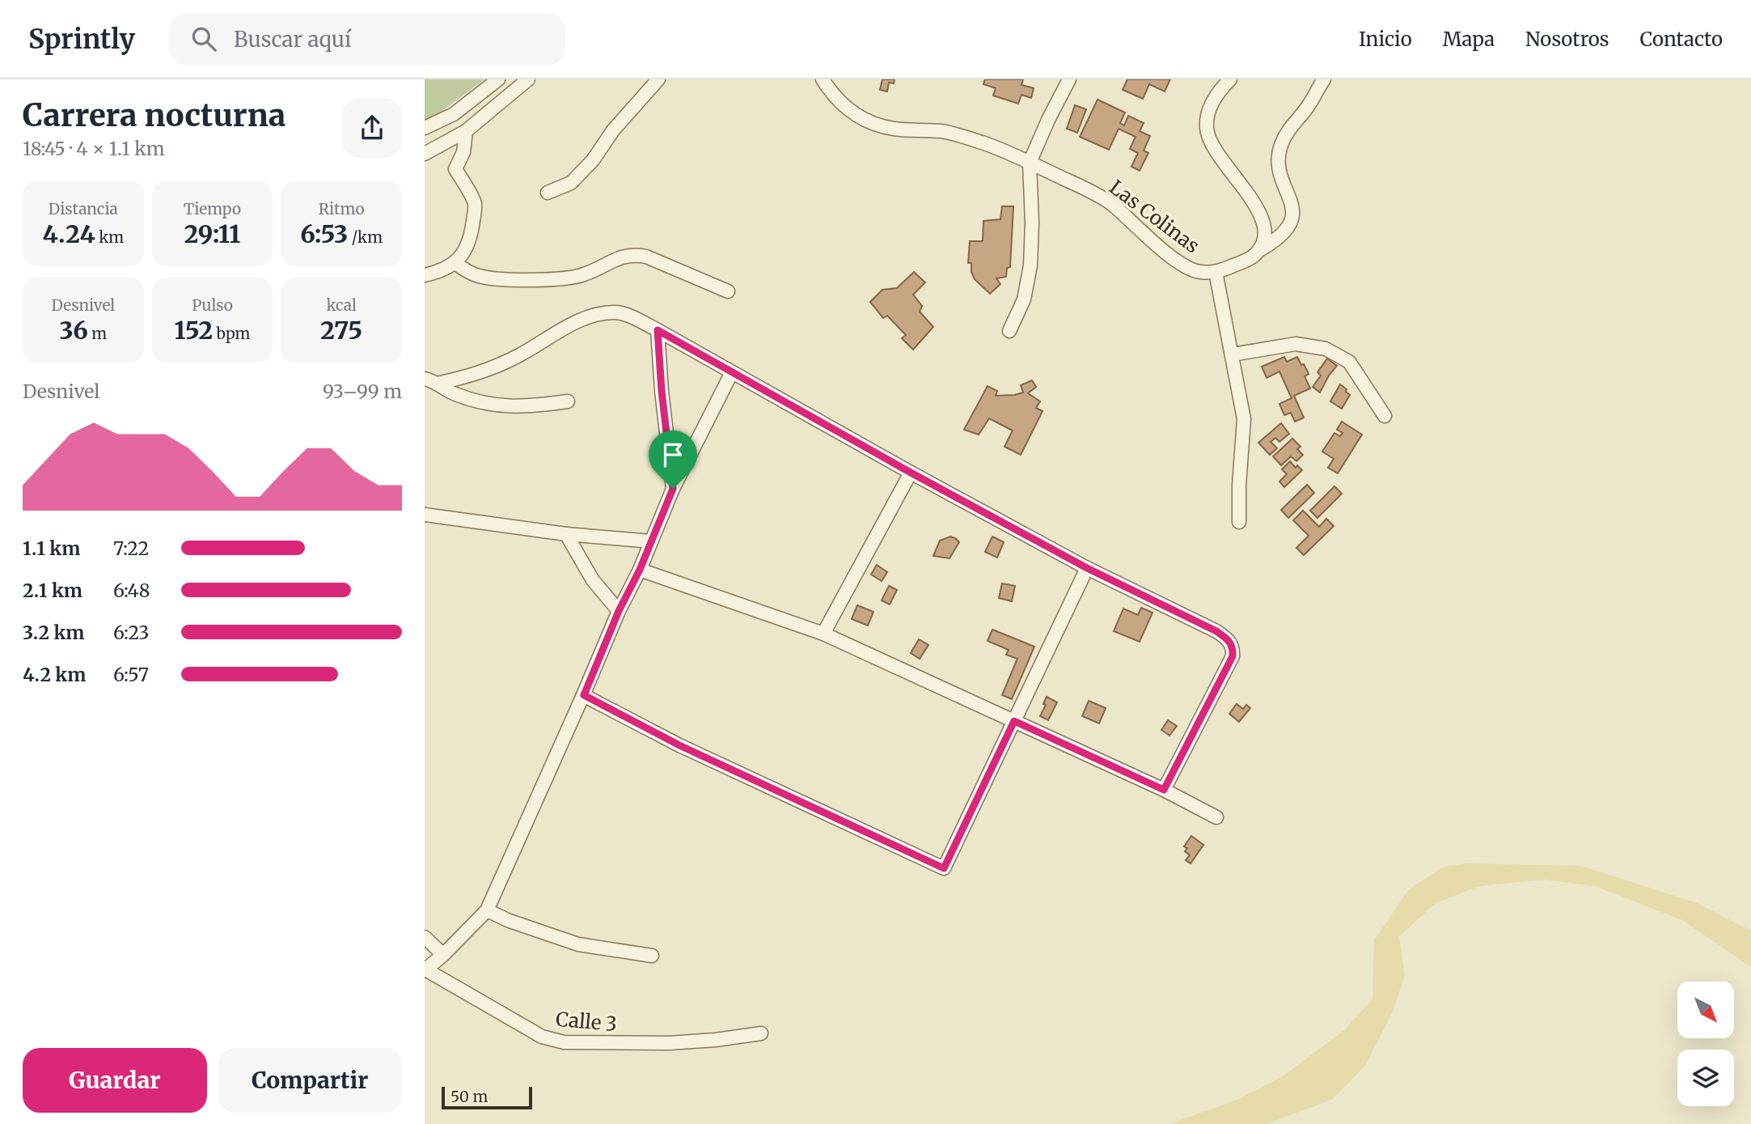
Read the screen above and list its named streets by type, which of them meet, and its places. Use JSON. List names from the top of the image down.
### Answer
{
  "streets": {
    "street": ["Las Colinas", "Calle 3"]
  },
  "scale_bar": "50 m",
  "north": "bottom right",
  "page": {
    "header": "Sprintly",
    "search": "Buscar aquí",
    "nav": [
      "Inicio",
      "Mapa",
      "Nosotros",
      "Contacto"
    ],
    "heading": ["Carrera nocturna", "18:45 · 4 × 1.1 km"],
    "stats": [
      ["Distancia", "4.24 km"],
      ["Tiempo", "29:11"],
      ["Ritmo", "6:53 /km"],
      ["Desnivel", "36 m"],
      ["Pulso", "152 bpm"],
      ["kcal", "275"]
    ],
    "chart": ["Desnivel", "93–99 m"],
    "list": [
      {
        "name": "1.1 km",
        "note": "7:22"
      },
      {
        "name": "2.1 km",
        "note": "6:48"
      },
      {
        "name": "3.2 km",
        "note": "6:23"
      },
      {
        "name": "4.2 km",
        "note": "6:57"
      }
    ],
    "buttons": ["Guardar", "Compartir"],
    "scale": "50 m"
  }
}
